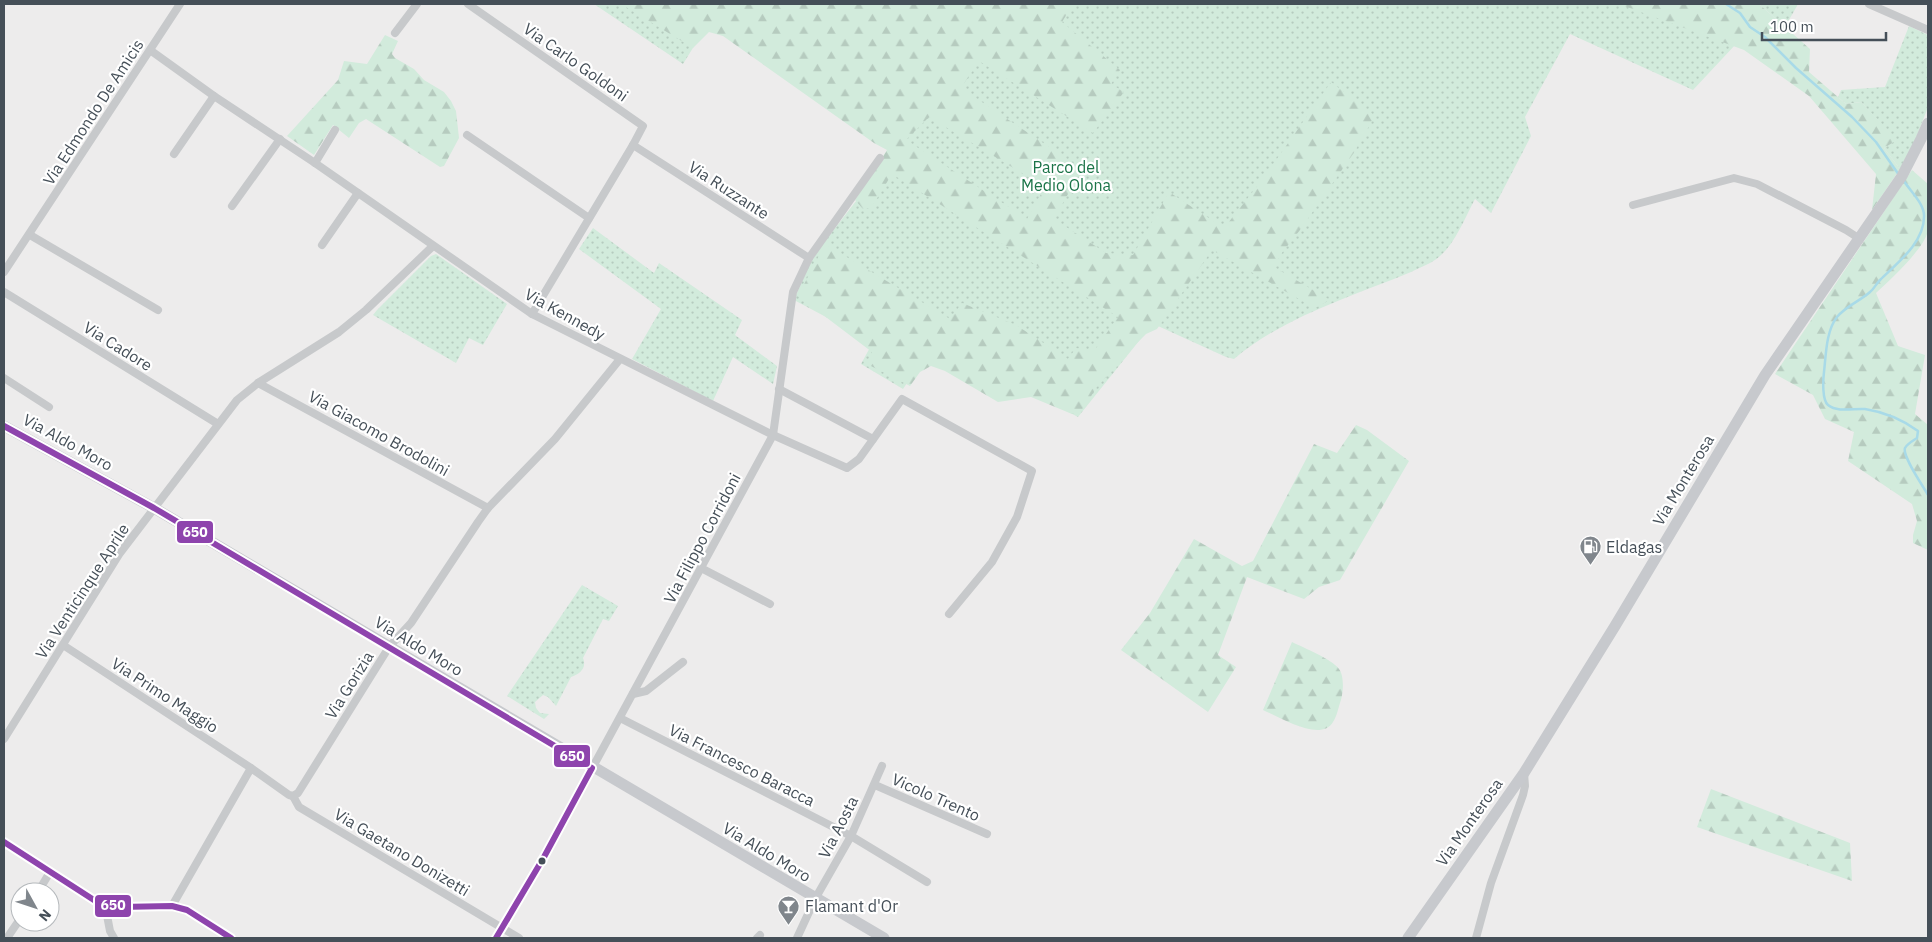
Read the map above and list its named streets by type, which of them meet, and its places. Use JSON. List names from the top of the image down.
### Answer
{
  "streets": {
    "main road": ["Via Aldo Moro", "Via Monterosa"],
    "street": [
      "Via Carlo Goldoni",
      "Via Edmondo De Amicis",
      "Via Ruzzante",
      "Via Kennedy",
      "Via Cadore",
      "Via Giacomo Brodolini",
      "Via Filippo Corridoni",
      "Via Venticinque Aprile",
      "Via Gorizia",
      "Via Primo Maggio",
      "Via Francesco Baracca",
      "Vicolo Trento",
      "Via Aosta",
      "Via Gaetano Donizetti"
    ]
  },
  "crossings": [
    ["Via Carlo Goldoni", "Via Ruzzante"],
    ["Via Edmondo De Amicis", "Via Kennedy"],
    ["Via Ruzzante", "Via Filippo Corridoni"],
    ["Via Kennedy", "Via Filippo Corridoni"],
    ["Via Kennedy", "Via Venticinque Aprile"],
    ["Via Kennedy", "Via Gorizia"],
    ["Via Cadore", "Via Venticinque Aprile"],
    ["Via Giacomo Brodolini", "Via Venticinque Aprile"],
    ["Via Giacomo Brodolini", "Via Gorizia"],
    ["Via Aldo Moro", "Via Filippo Corridoni"],
    ["Via Aldo Moro", "Via Venticinque Aprile"],
    ["Via Aldo Moro", "Via Gorizia"],
    ["Via Aldo Moro", "Via Aosta"],
    ["Via Filippo Corridoni", "Via Francesco Baracca"],
    ["Via Filippo Corridoni", "Via Gaetano Donizetti"],
    ["Via Venticinque Aprile", "Via Primo Maggio"],
    ["Via Gorizia", "Via Gaetano Donizetti"],
    ["Via Francesco Baracca", "Via Aosta"],
    ["Vicolo Trento", "Via Aosta"]
  ],
  "parks": ["Parco del Medio Olona"],
  "places": {
    "fuel station": ["Eldagas"],
    "bar": ["Flamant d'Or"]
  },
  "lines": ["transit line 650"],
  "scale_bar": "100 m",
  "north": "bottom right"
}
